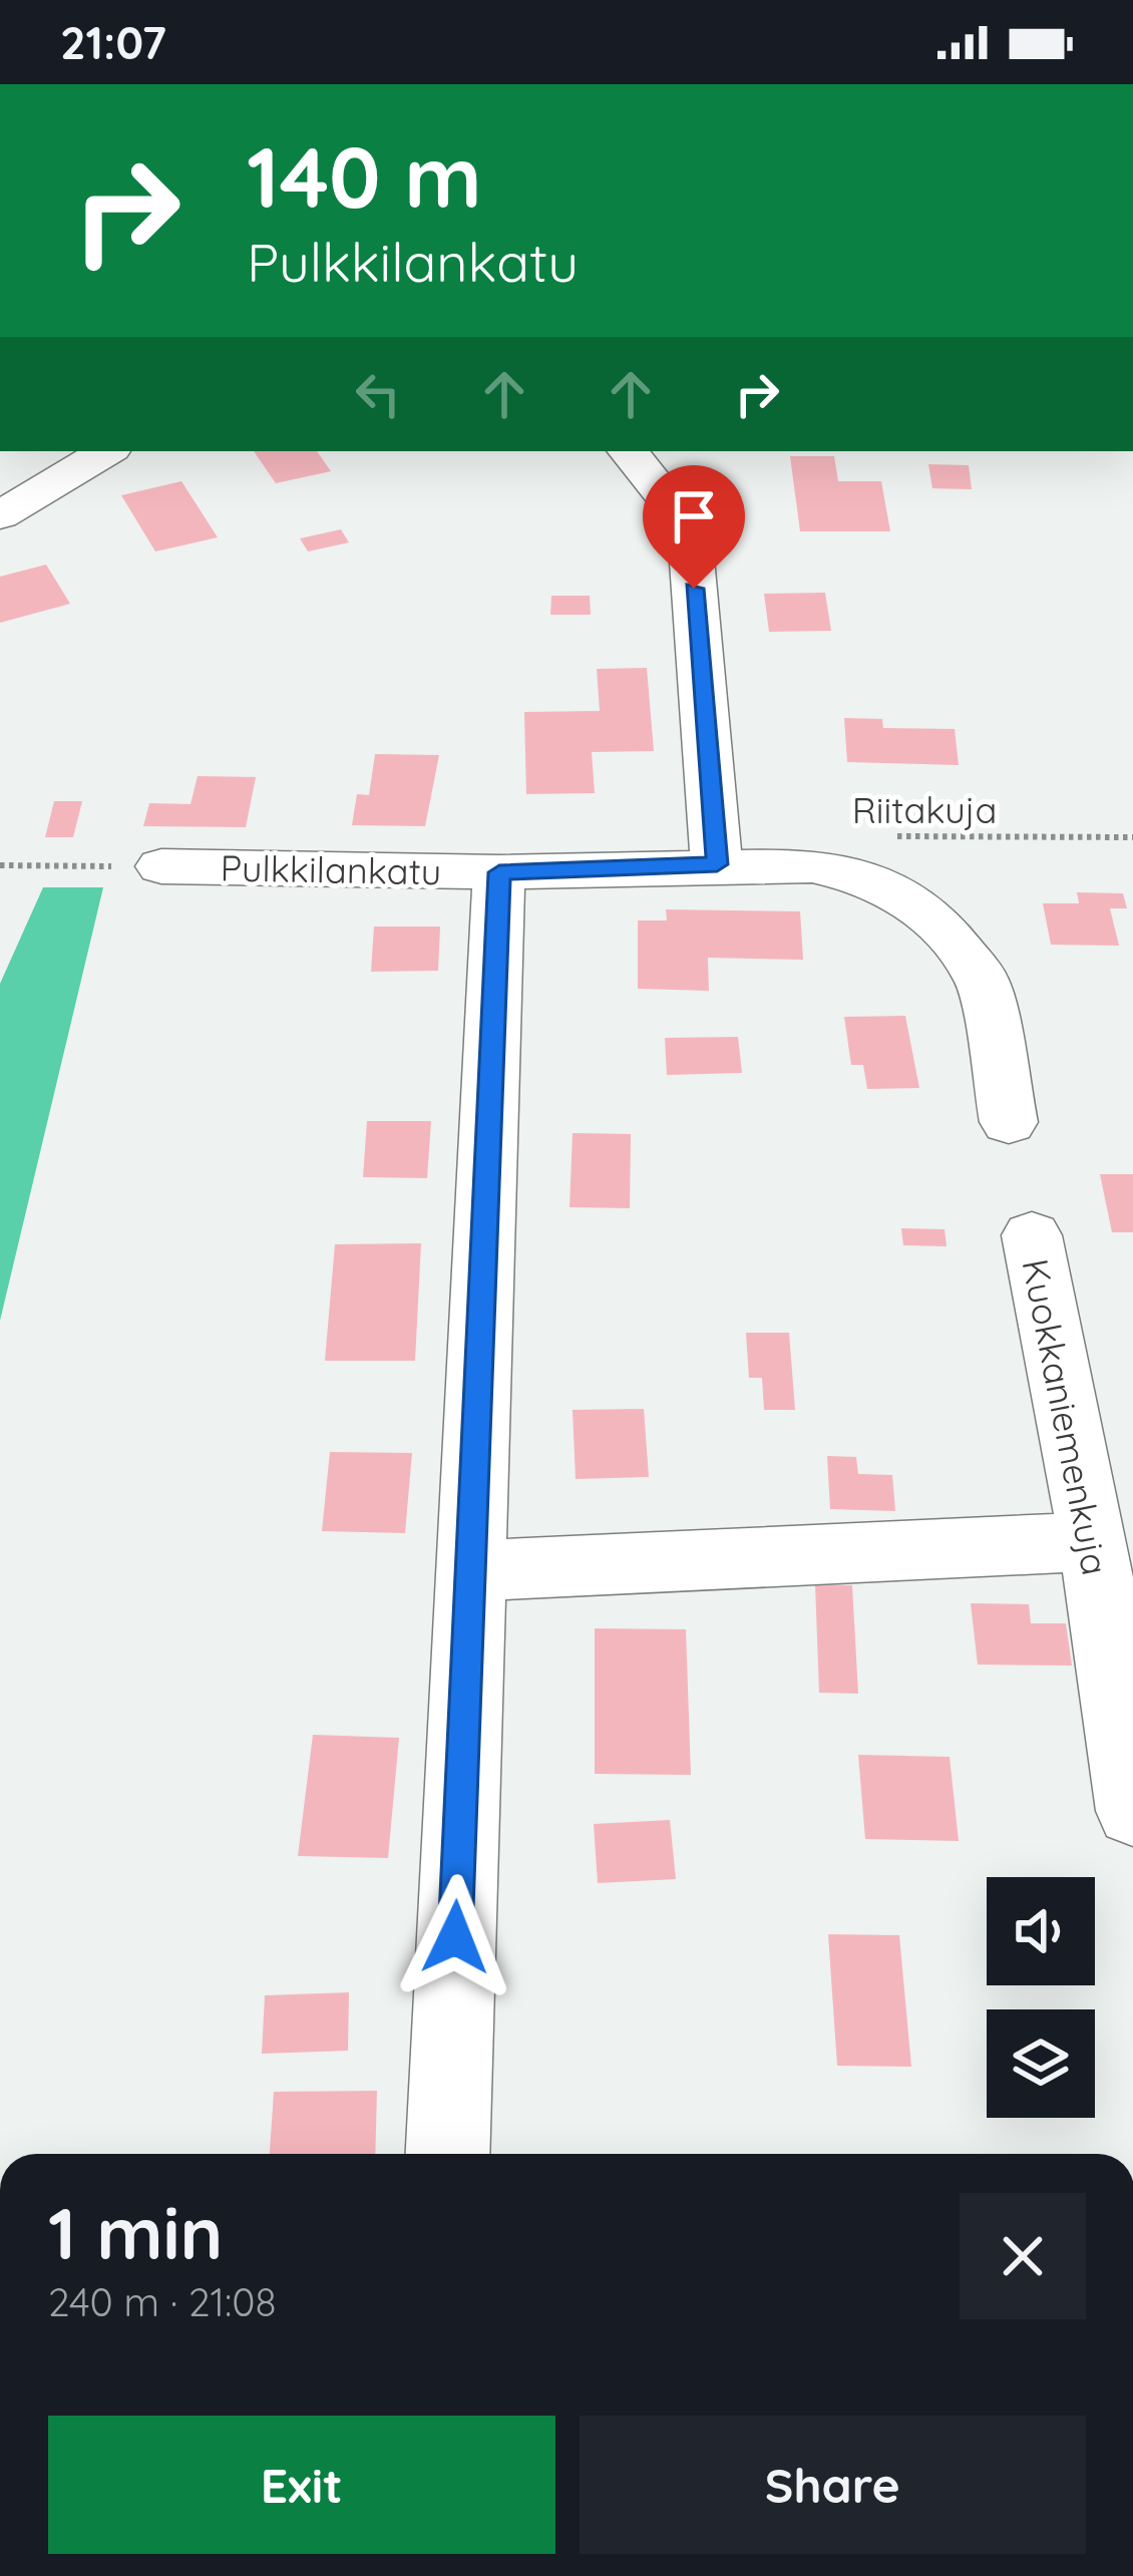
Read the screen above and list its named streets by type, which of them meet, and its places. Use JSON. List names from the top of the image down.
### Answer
{
  "streets": {
    "street": ["Pulkkilankatu", "Kuokkaniemenkuja"],
    "path": ["Riitakuja"]
  },
  "page": {
    "status": "21:07",
    "turn": ["140 m", "Pulkkilankatu"],
    "heading": ["1 min", "240 m · 21:08"],
    "buttons": ["Exit", "Share"]
  }
}
